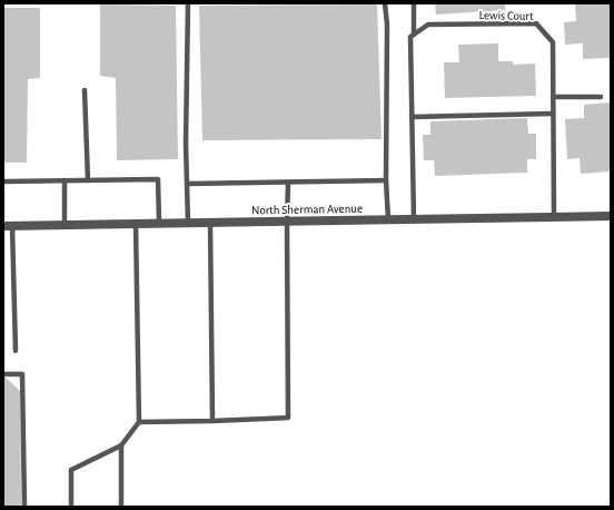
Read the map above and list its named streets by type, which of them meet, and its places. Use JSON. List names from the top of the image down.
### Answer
{
  "streets": {
    "street": ["North Sherman Avenue"],
    "lane": ["Lewis Court"]
  },
  "crossings": [
    ["Lewis Court", "North Sherman Avenue"]
  ]
}
